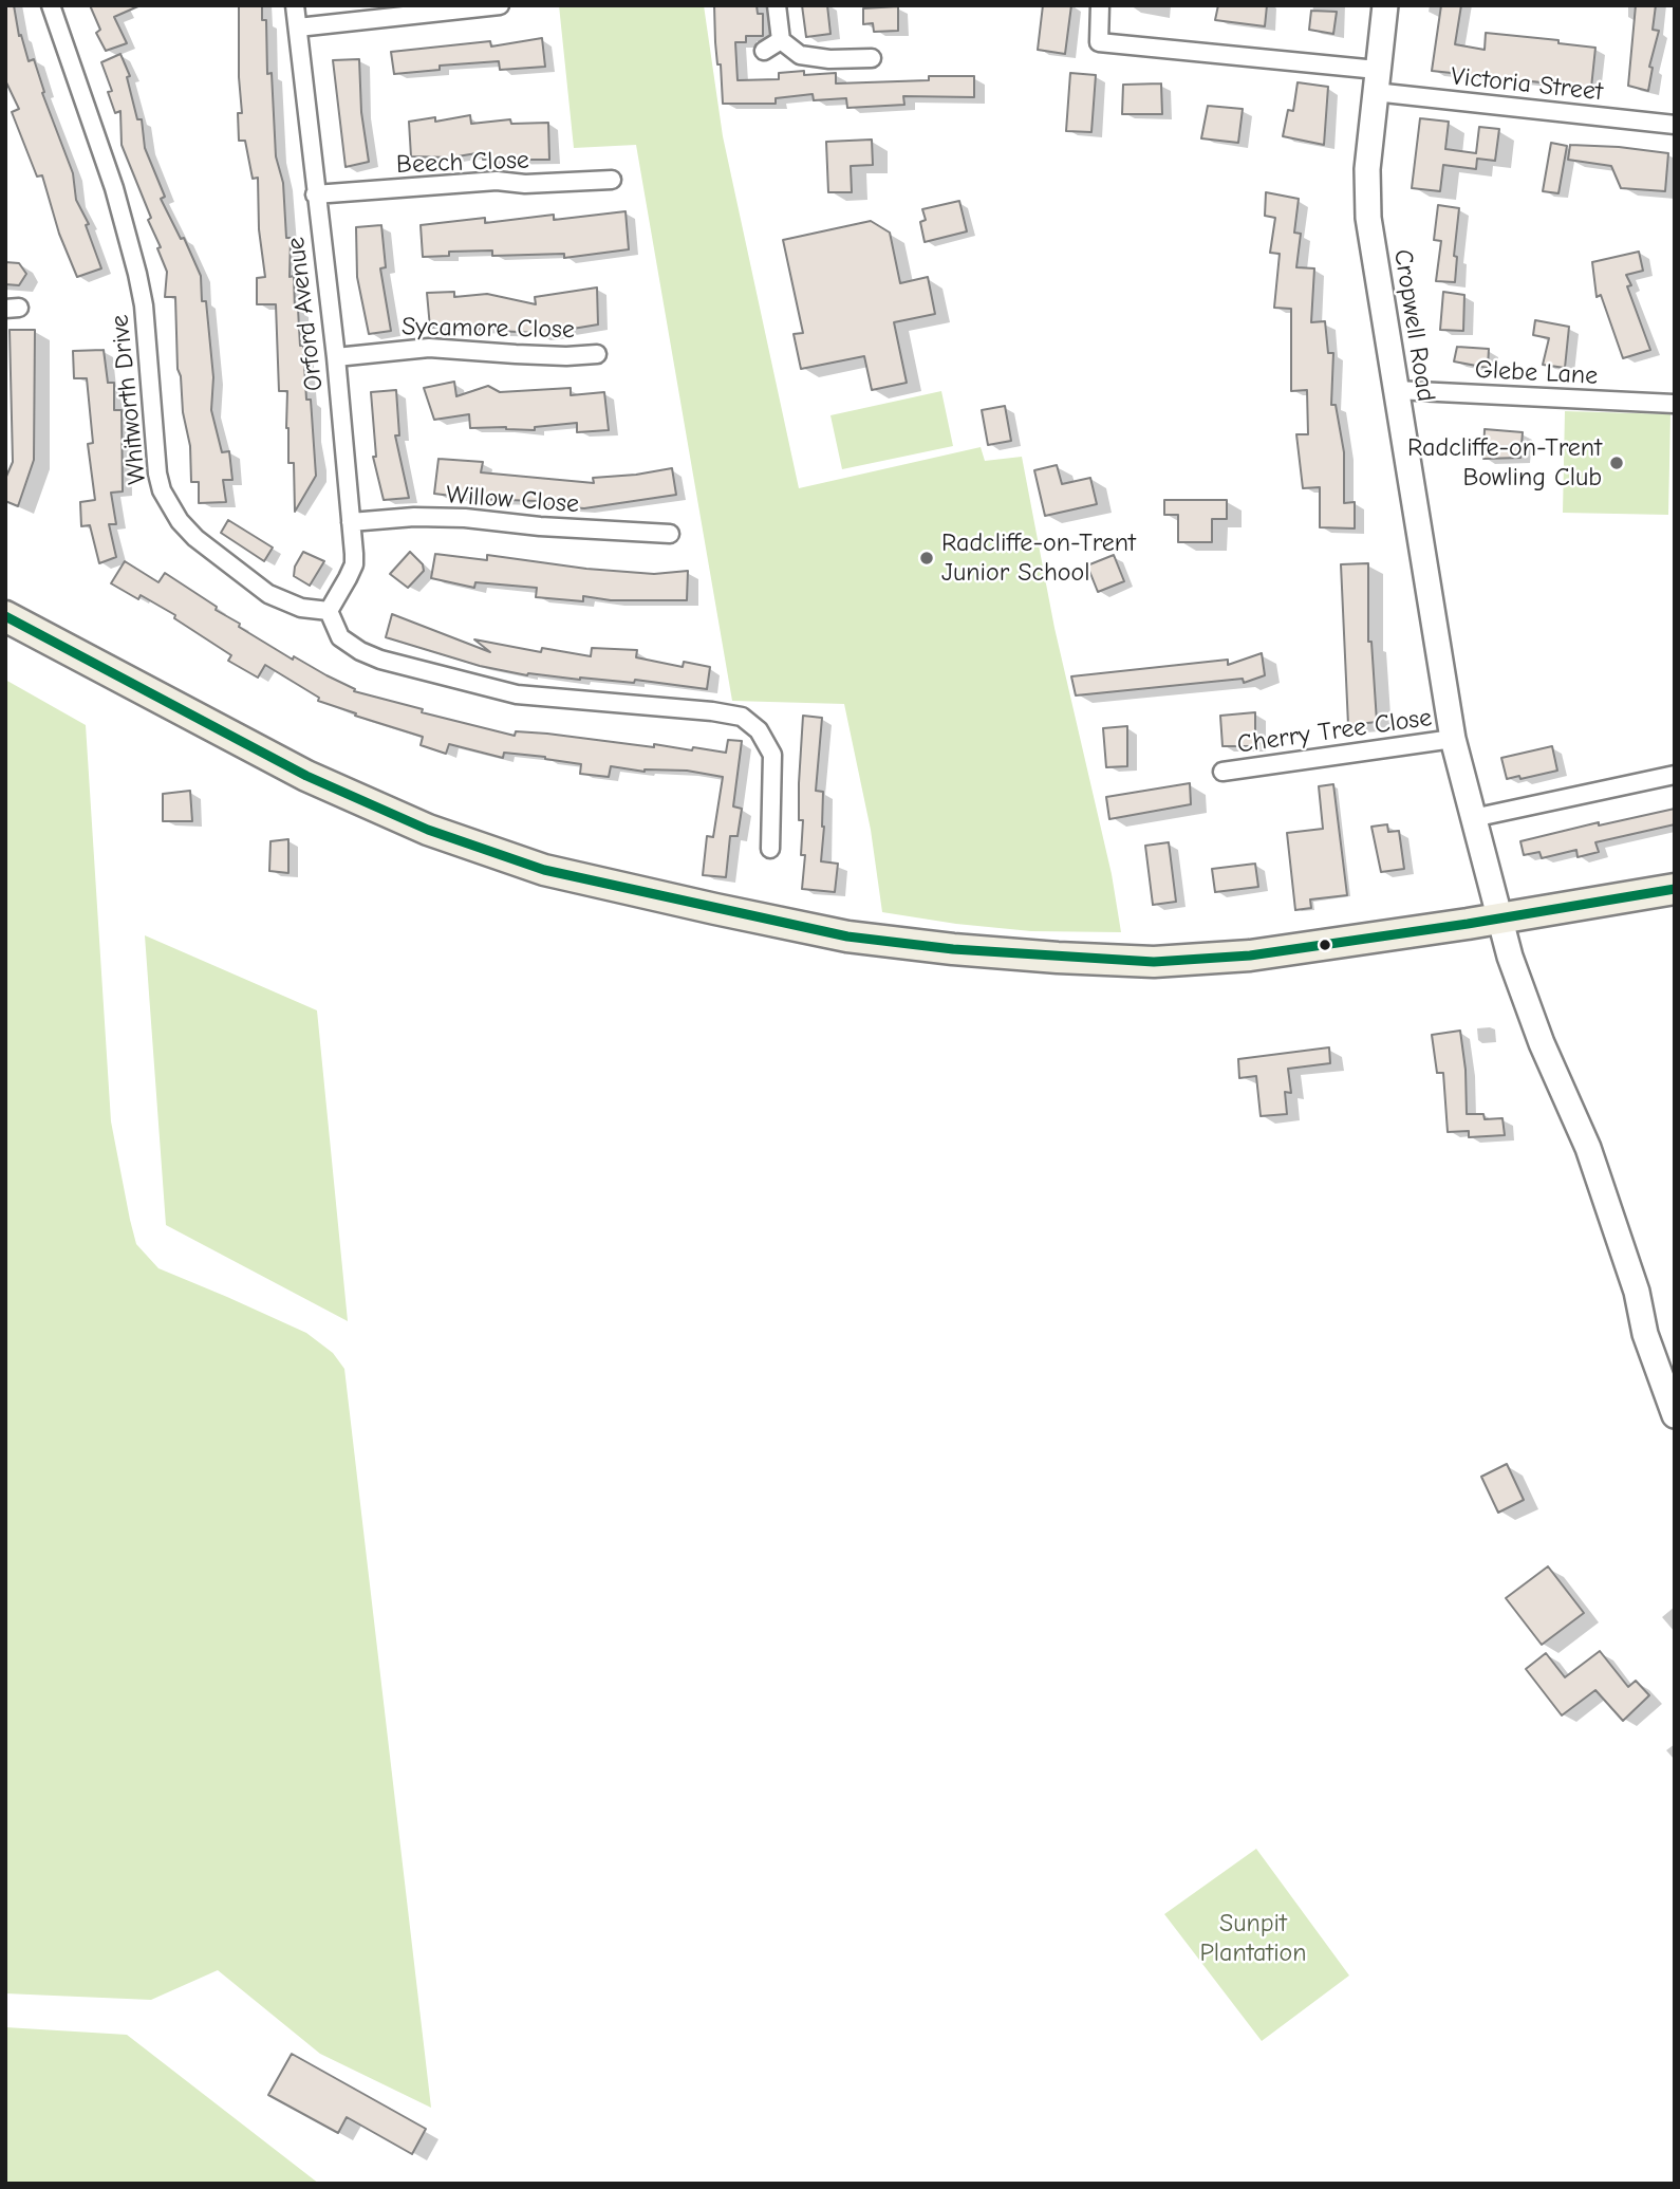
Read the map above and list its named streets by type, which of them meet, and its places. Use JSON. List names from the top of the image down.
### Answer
{
  "streets": {
    "street": [
      "Victoria Street",
      "Beech Close",
      "Orford Avenue",
      "Cropwell Road",
      "Sycamore Close",
      "Glebe Lane",
      "Whitworth Drive",
      "Willow Close",
      "Cherry Tree Close"
    ]
  },
  "crossings": [
    ["Victoria Street", "Cropwell Road"],
    ["Beech Close", "Orford Avenue"],
    ["Orford Avenue", "Sycamore Close"],
    ["Orford Avenue", "Whitworth Drive"],
    ["Orford Avenue", "Willow Close"],
    ["Cropwell Road", "Glebe Lane"],
    ["Cropwell Road", "Cherry Tree Close"]
  ],
  "parks": ["Sunpit Plantation"],
  "places": ["Radcliffe-on-Trent Bowling Club", "Radcliffe-on-Trent Junior School"]
}
